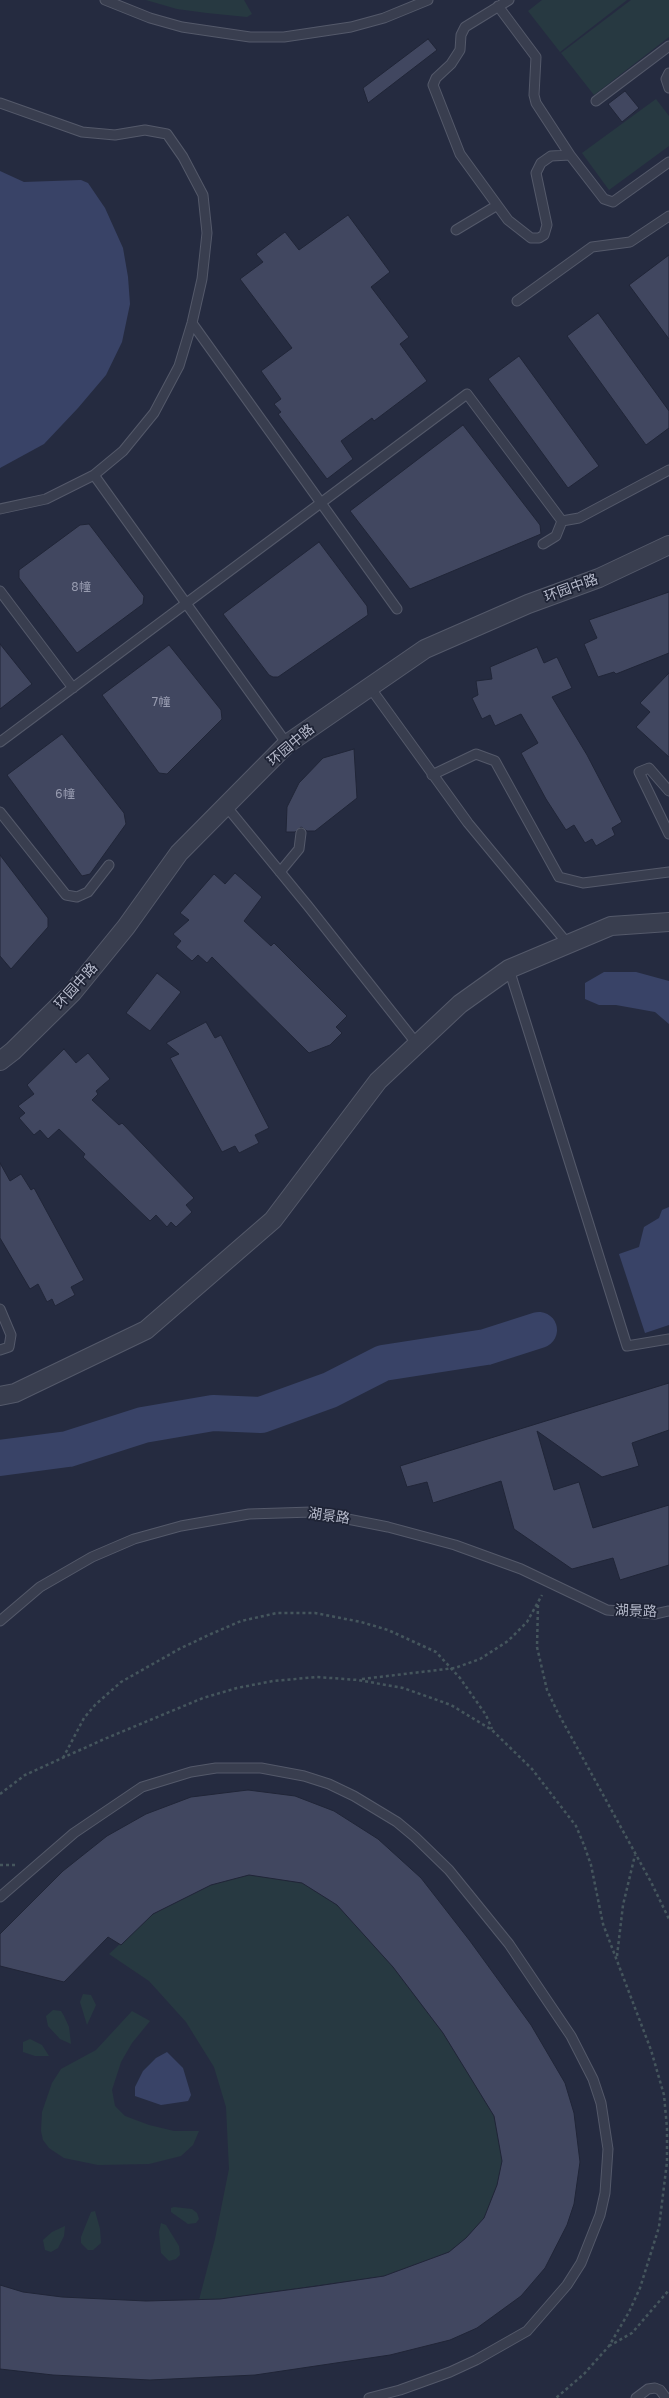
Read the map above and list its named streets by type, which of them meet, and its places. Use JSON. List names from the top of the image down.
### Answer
{
  "streets": {
    "street": ["环园中路"],
    "lane": ["湖景路"]
  },
  "house_numbers": ["8幢", "7幢", "6幢"]
}
